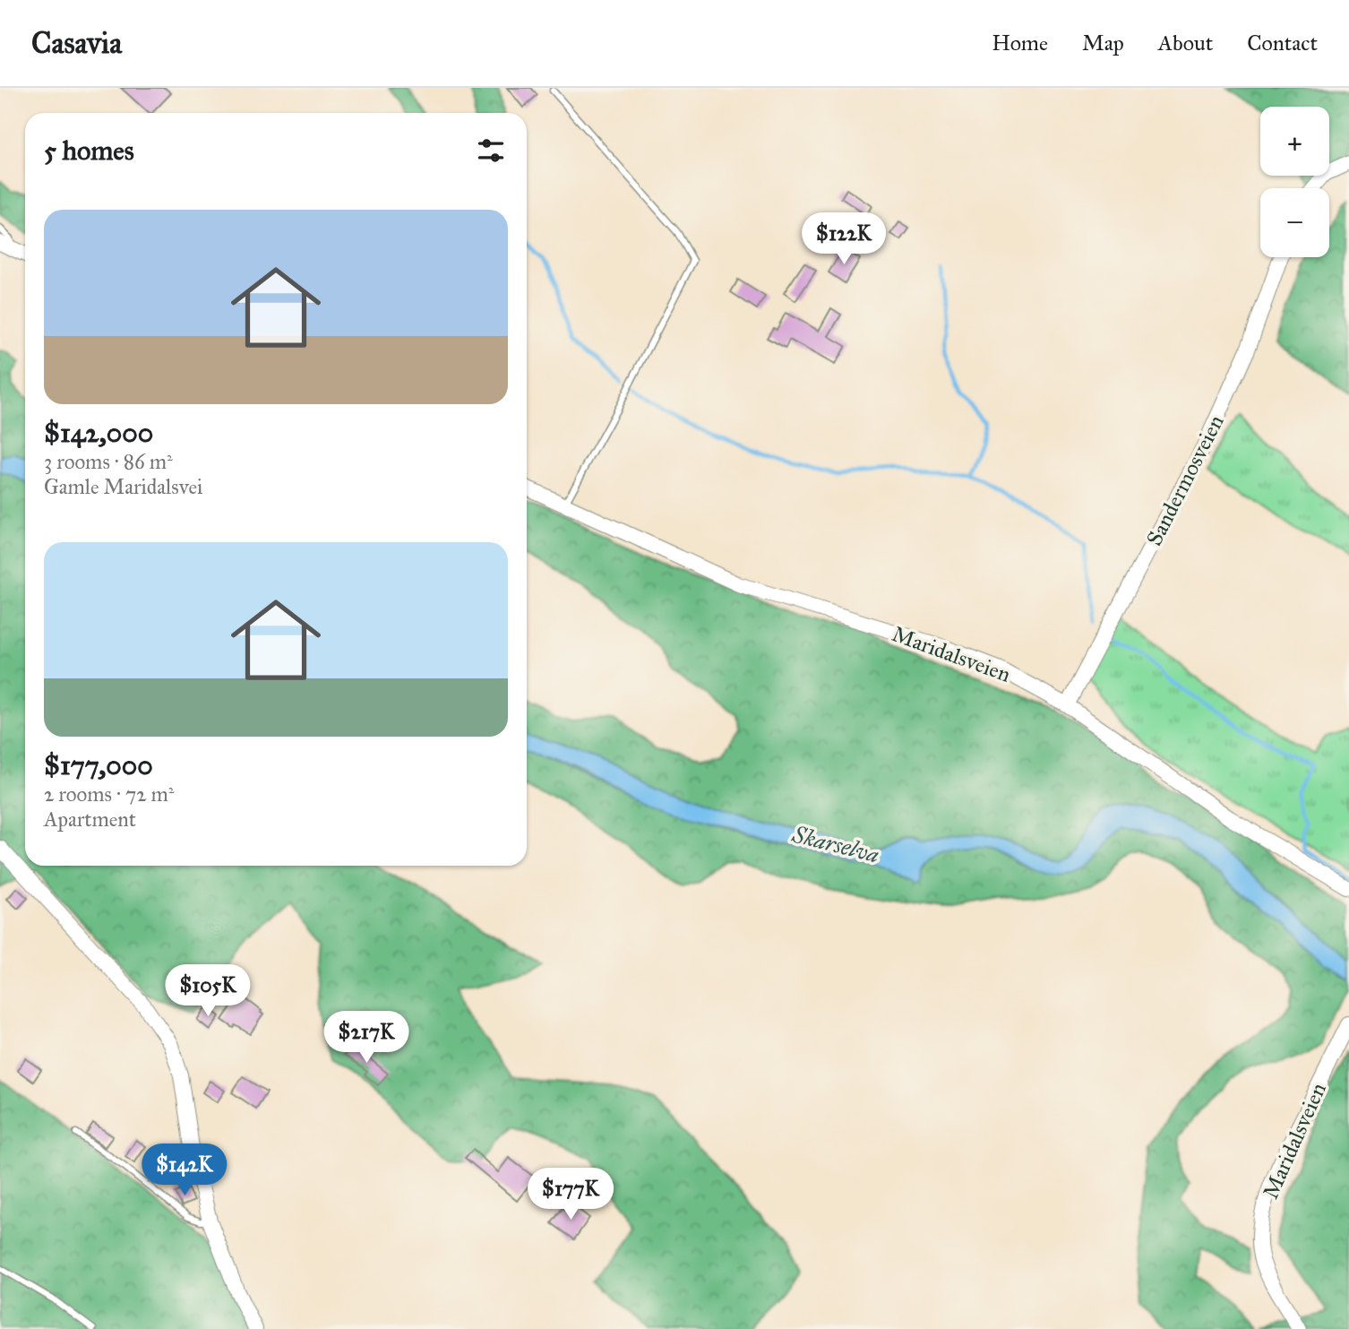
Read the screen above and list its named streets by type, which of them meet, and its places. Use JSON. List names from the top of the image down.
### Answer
{
  "streets": {
    "street": ["Sandermosveien", "Maridalsveien"]
  },
  "crossings": [
    ["Sandermosveien", "Maridalsveien"]
  ],
  "water": ["Skarselva"],
  "page": {
    "header": "Casavia",
    "nav": [
      "Home",
      "Map",
      "About",
      "Contact"
    ],
    "map_buttons": ["+", "−"],
    "heading": "5 homes",
    "list": [
      {
        "name": "$142,000",
        "note": "3 rooms · 86 m² · Gamle Maridalsvei"
      },
      {
        "name": "$177,000",
        "note": "2 rooms · 72 m² · Apartment"
      }
    ],
    "price": [
      "$122K",
      "$105K",
      "$217K",
      "$142K",
      "$177K"
    ]
  }
}
